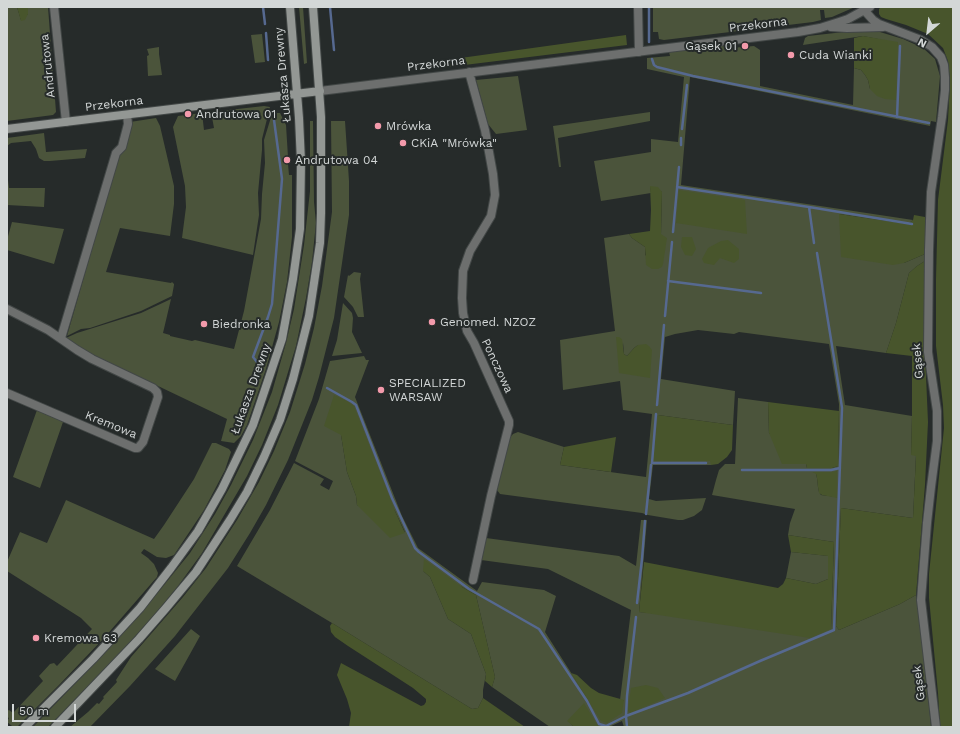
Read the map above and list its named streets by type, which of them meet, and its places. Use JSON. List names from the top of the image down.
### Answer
{
  "streets": {
    "main road": ["Przekorna", "Łukasza Drewny"],
    "street": [
      "Andrutowa",
      "Gąsek",
      "Ponczowa",
      "Kremowa"
    ]
  },
  "crossings": [
    ["Przekorna", "Andrutowa"],
    ["Przekorna", "Łukasza Drewny"],
    ["Przekorna", "Gąsek"],
    ["Przekorna", "Ponczowa"]
  ],
  "places": [
    "Gąsek 01",
    "Cuda Wianki",
    "Andrutowa 01",
    "Mrówka",
    "CKiA \"Mrówka\"",
    "Andrutowa 04",
    "Genomed. NZOZ",
    "Biedronka",
    "SPECIALIZED WARSAW",
    "Kremowa 63"
  ],
  "scale_bar": "50 m",
  "north": "bottom left"
}
